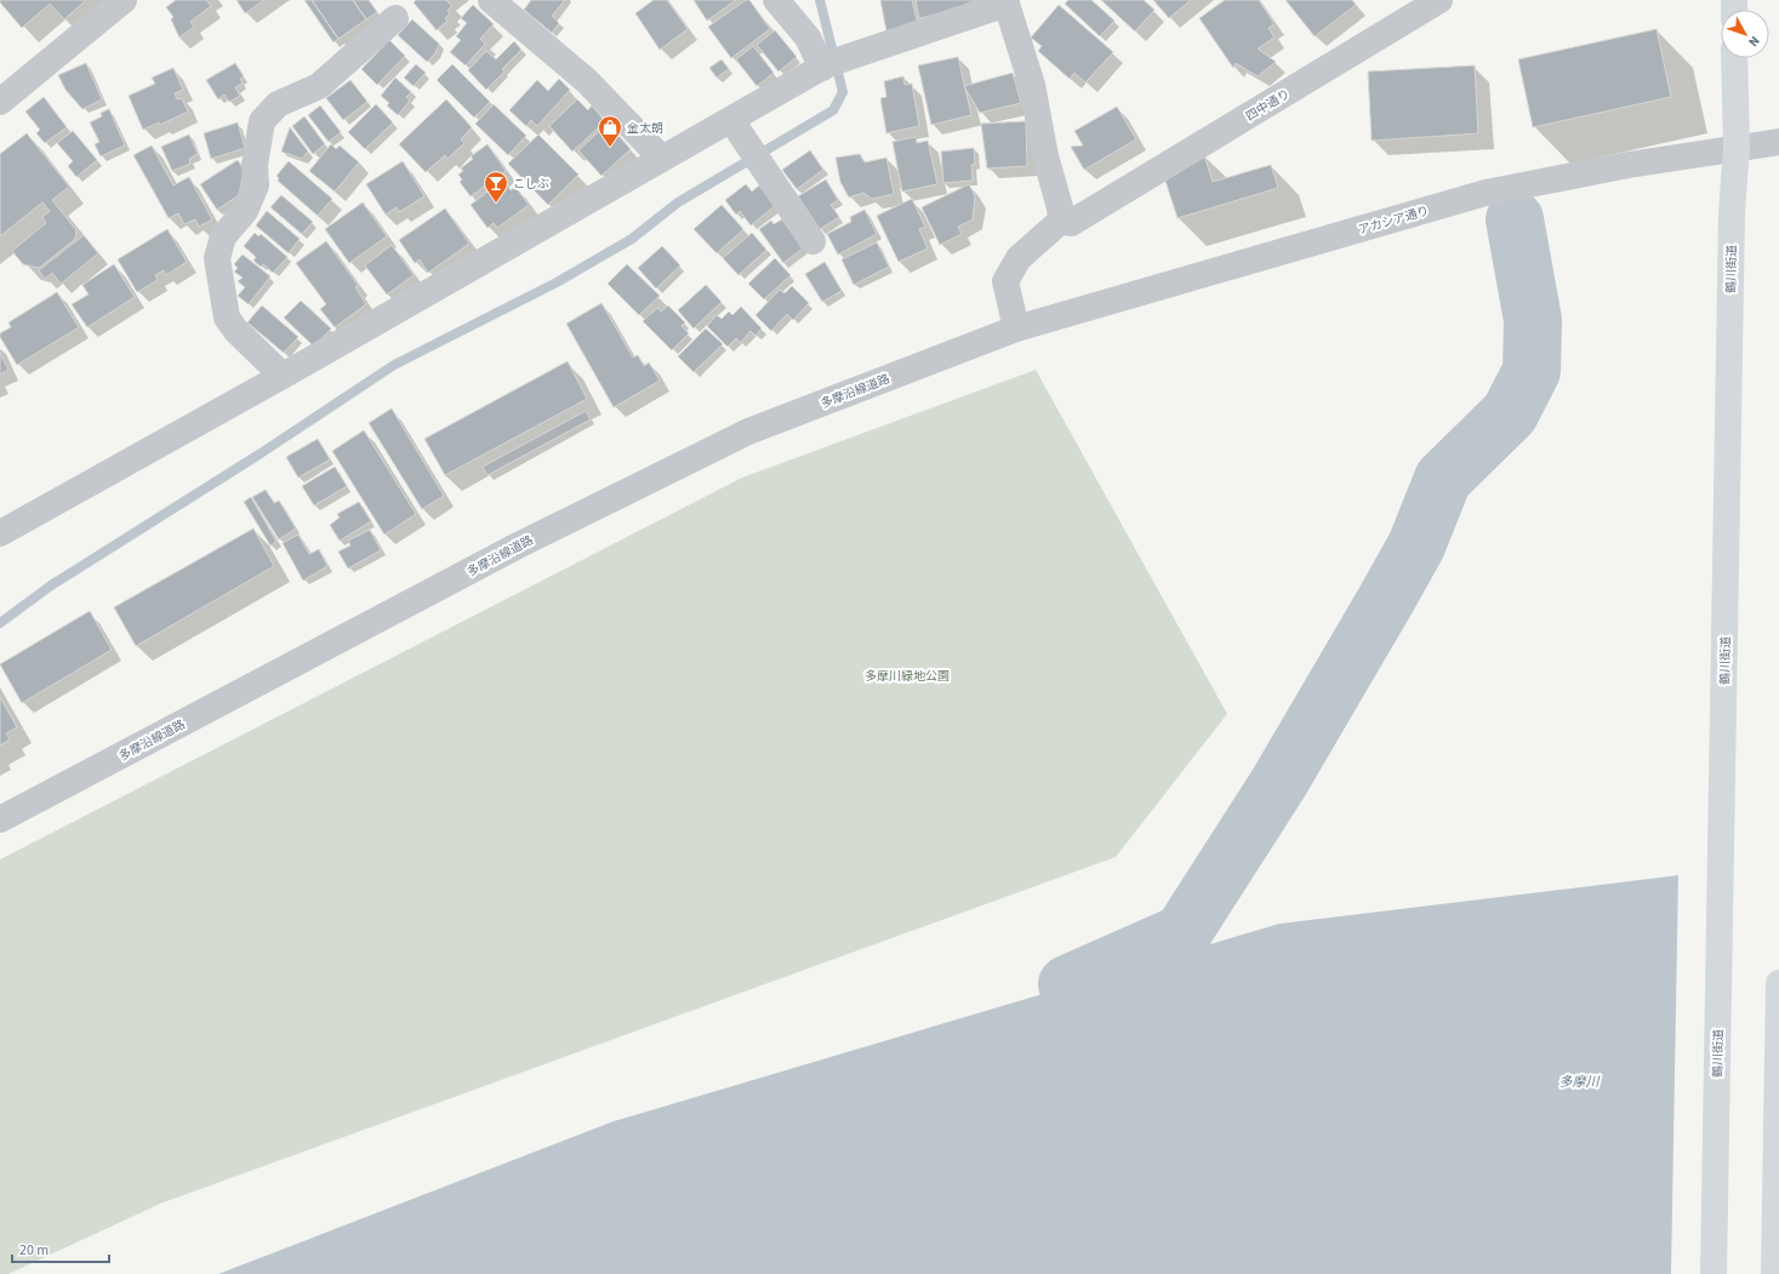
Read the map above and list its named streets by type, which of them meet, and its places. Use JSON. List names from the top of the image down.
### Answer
{
  "streets": {
    "main road": ["鶴川街道"],
    "street": ["四中通り", "アカシア通り", "多摩沿線道路"]
  },
  "crossings": [
    ["アカシア通り", "鶴川街道"],
    ["アカシア通り", "多摩沿線道路"]
  ],
  "water": ["多摩川"],
  "parks": ["多摩川緑地公園"],
  "places": {
    "shop": ["金太朗"],
    "bar": ["こしぶ"]
  },
  "scale_bar": "20 m",
  "north": "bottom right"
}
